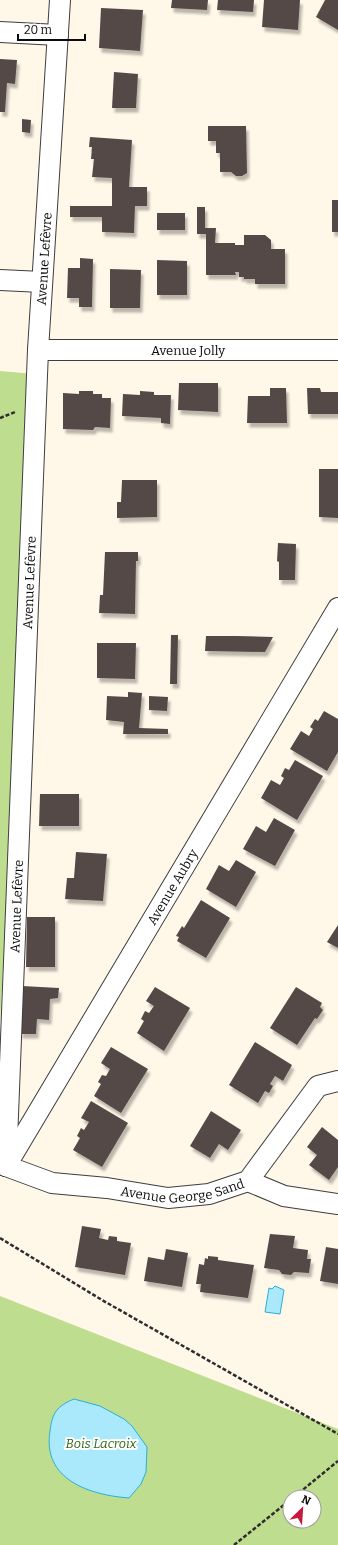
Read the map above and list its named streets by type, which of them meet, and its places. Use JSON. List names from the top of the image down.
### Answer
{
  "streets": {
    "street": [
      "Avenue Lefèvre",
      "Avenue Jolly",
      "Avenue Aubry",
      "Avenue George Sand"
    ]
  },
  "crossings": [
    ["Avenue Lefèvre", "Avenue Jolly"],
    ["Avenue Lefèvre", "Avenue Aubry"],
    ["Avenue Lefèvre", "Avenue George Sand"],
    ["Avenue Aubry", "Avenue George Sand"]
  ],
  "parks": ["Bois Lacroix"],
  "scale_bar": "20 m",
  "north": "top right"
}
